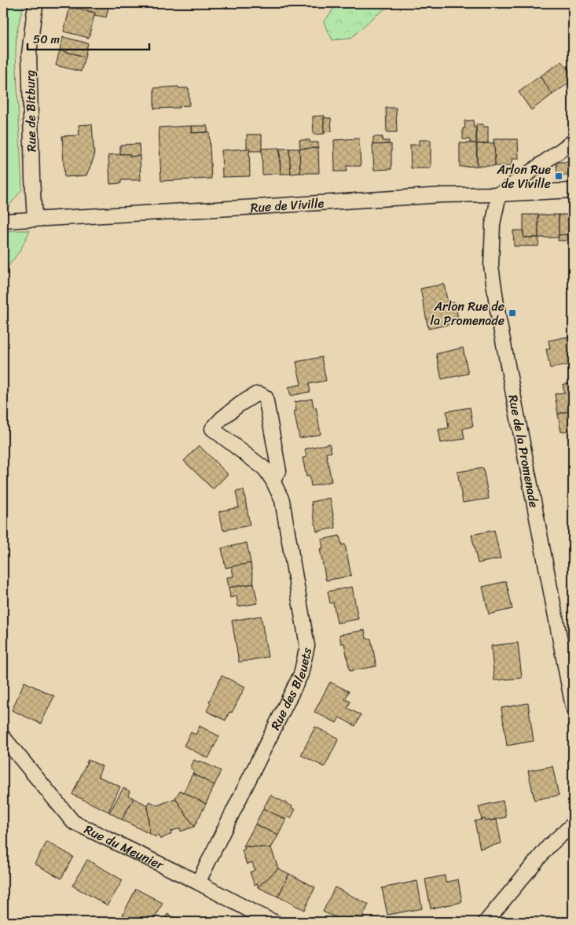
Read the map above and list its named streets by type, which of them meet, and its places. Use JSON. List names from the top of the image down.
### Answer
{
  "streets": {
    "street": [
      "Rue de Bitburg",
      "Rue de Viville",
      "Rue de la Promenade",
      "Rue des Bleuets",
      "Rue du Meunier"
    ]
  },
  "crossings": [
    ["Rue de Bitburg", "Rue de Viville"],
    ["Rue de Viville", "Rue de la Promenade"],
    ["Rue des Bleuets", "Rue du Meunier"]
  ],
  "places": {
    "transit": ["Arlon Rue de Viville", "Arlon Rue de la Promenade"]
  },
  "scale_bar": "50 m"
}
